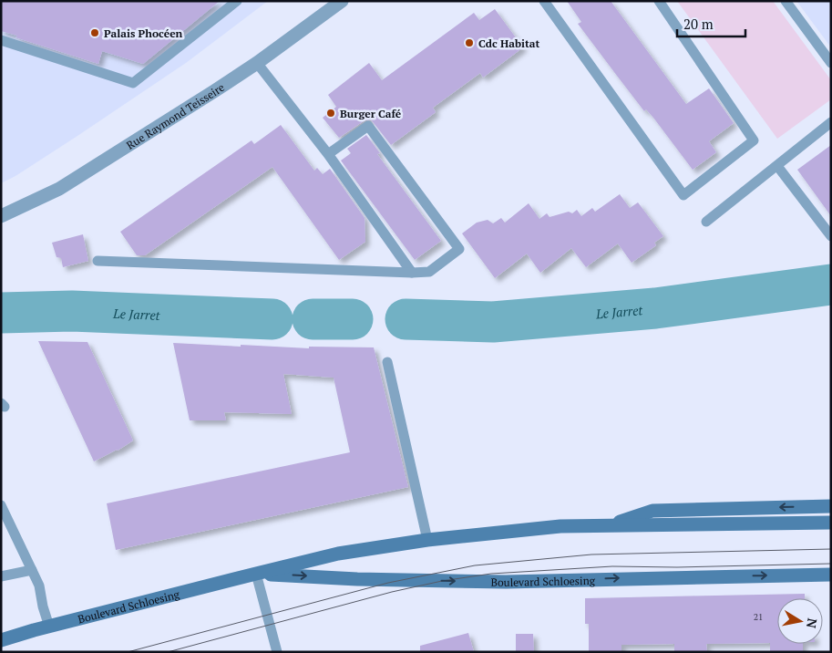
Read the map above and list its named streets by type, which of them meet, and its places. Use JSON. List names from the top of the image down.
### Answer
{
  "streets": {
    "main road": ["Boulevard Schloesing"],
    "street": ["Rue Raymond Teisseire"]
  },
  "water": ["Le Jarret"],
  "places": ["Palais Phocéen", "Cdc Habitat", "Burger Café"],
  "house_numbers": ["21"],
  "scale_bar": "20 m",
  "north": "right"
}
